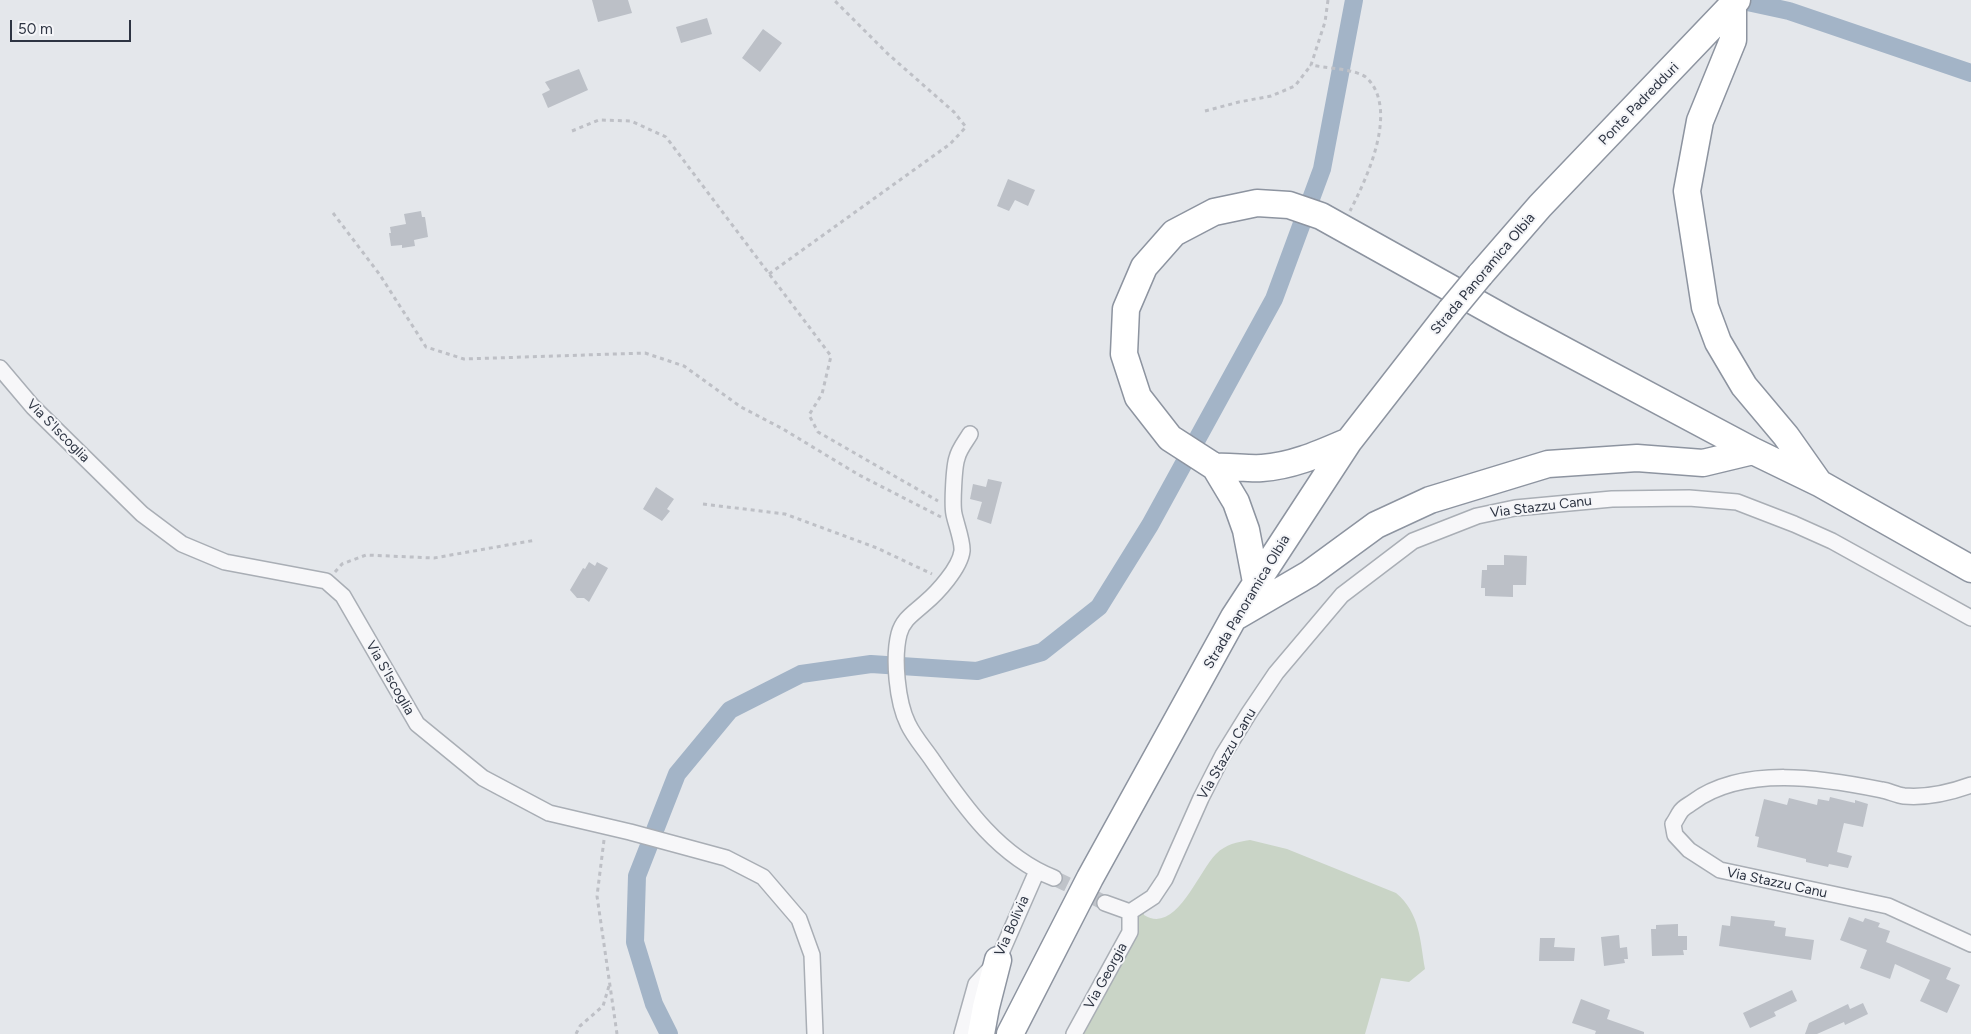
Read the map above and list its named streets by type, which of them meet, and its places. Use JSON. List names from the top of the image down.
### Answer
{
  "streets": {
    "highway": ["Ponte Padredduri", "Strada Panoramica Olbia"],
    "street": [
      "Via S'Iscoglia",
      "Via Stazzu Canu",
      "Via Bolivia",
      "Via Georgia"
    ]
  },
  "crossings": [
    ["Ponte Padredduri", "Strada Panoramica Olbia"],
    ["Via Stazzu Canu", "Via Georgia"]
  ],
  "scale_bar": "50 m"
}
